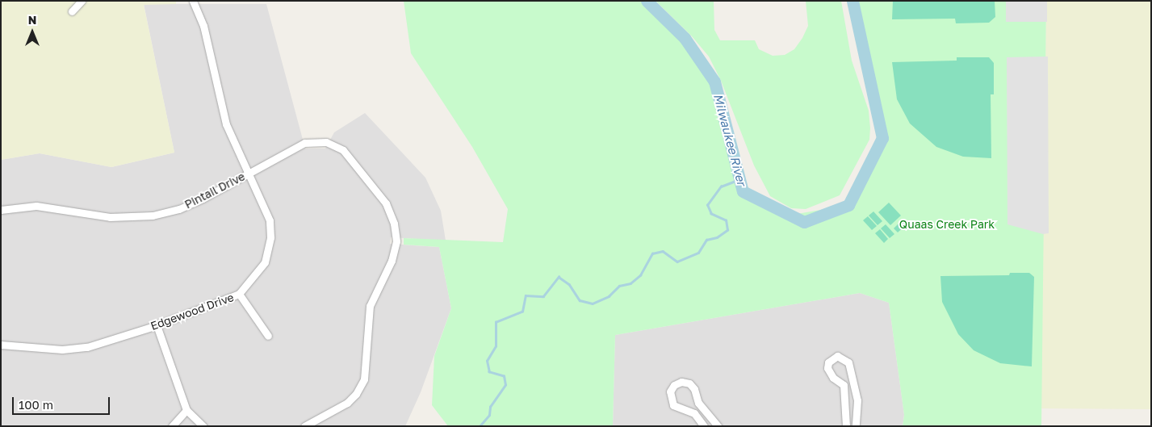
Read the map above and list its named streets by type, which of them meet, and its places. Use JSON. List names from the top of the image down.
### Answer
{
  "streets": {
    "street": ["Pintail Drive", "Edgewood Drive"]
  },
  "crossings": [
    ["Pintail Drive", "Edgewood Drive"]
  ],
  "water": ["Milwaukee River"],
  "parks": ["Quaas Creek Park"],
  "scale_bar": "100 m",
  "north": "top"
}
